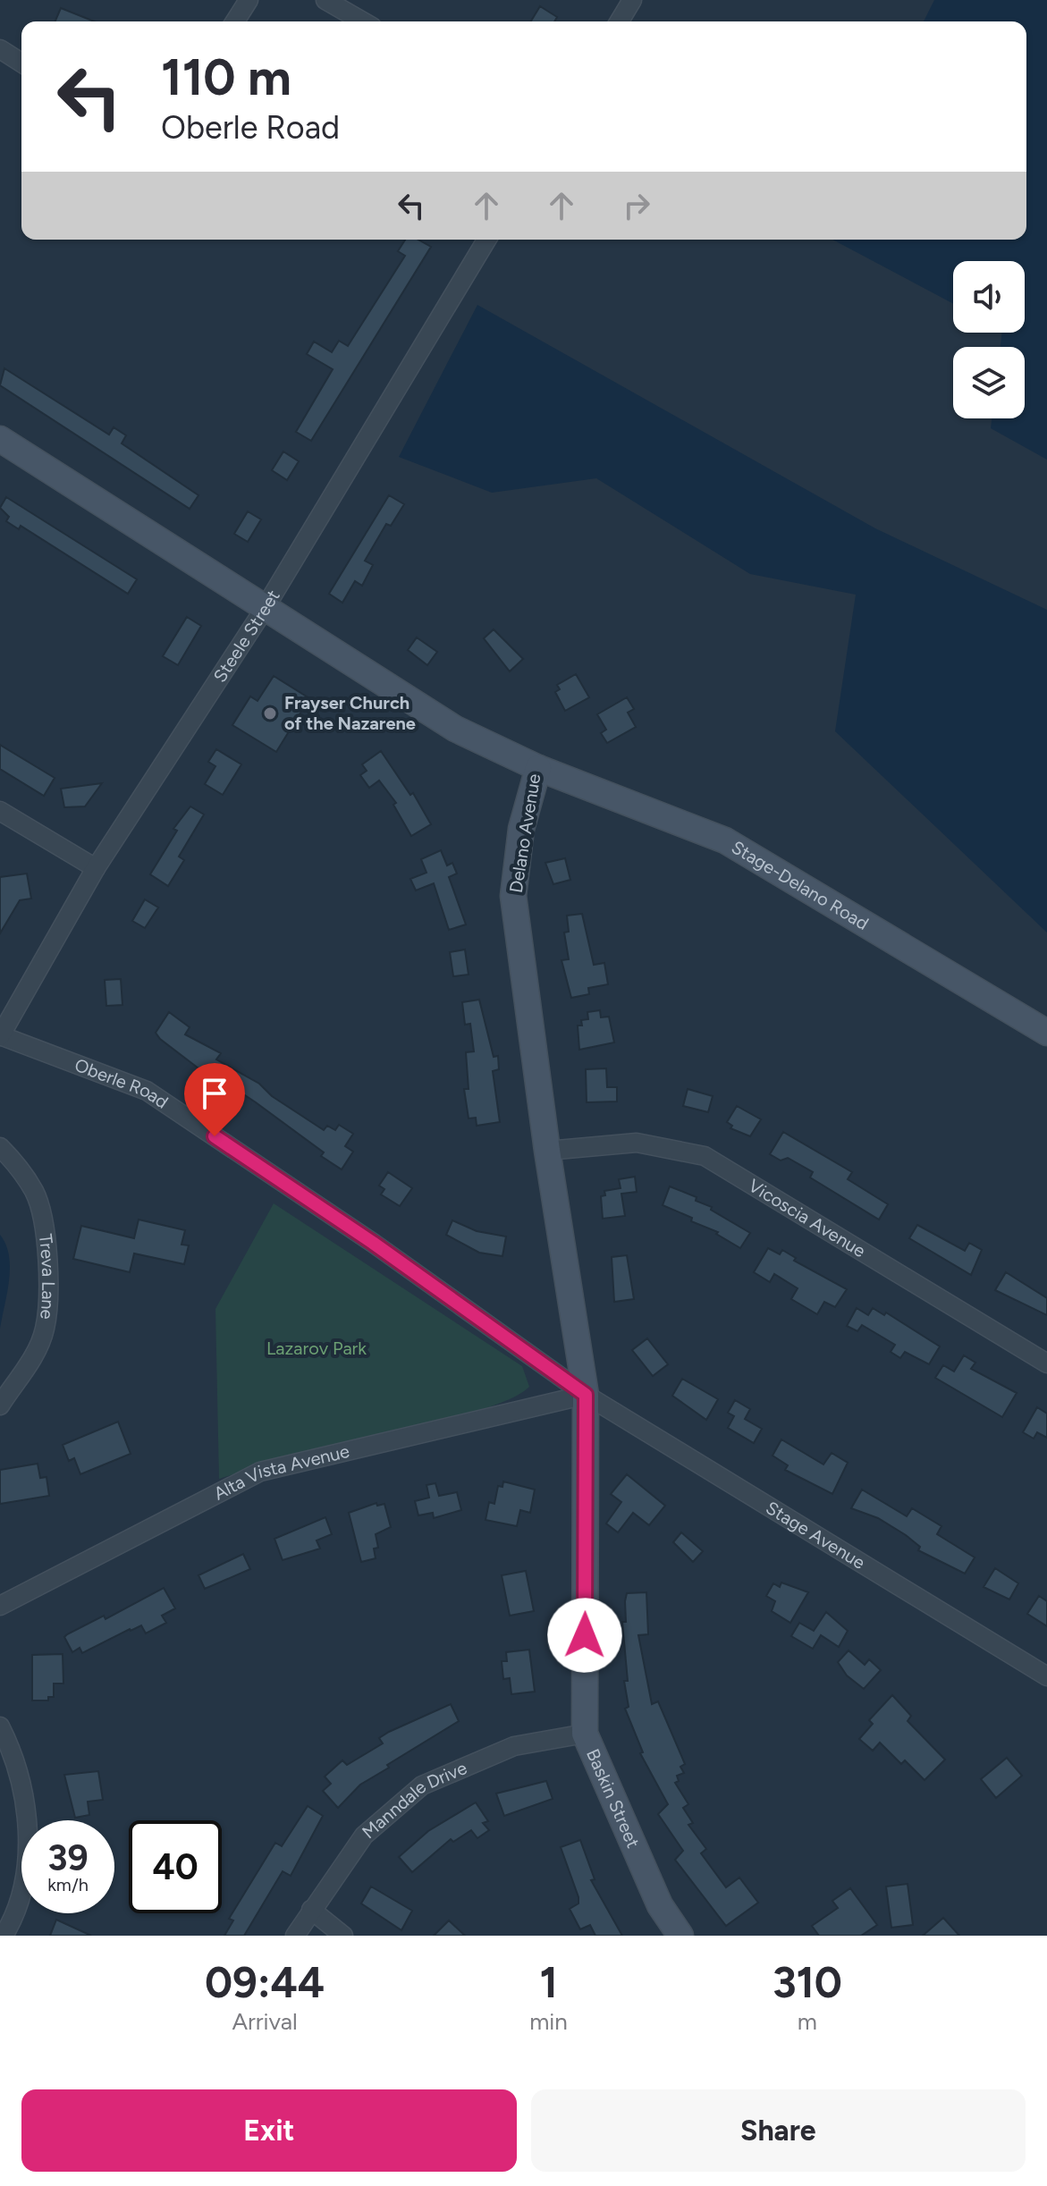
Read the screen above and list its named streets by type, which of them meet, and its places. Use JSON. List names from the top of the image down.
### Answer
{
  "streets": {
    "main road": ["Delano Avenue", "Stage-Delano Road", "Baskin Street"],
    "street": [
      "Steele Street",
      "Oberle Road",
      "Vicoscia Avenue",
      "Treva Lane",
      "Alta Vista Avenue",
      "Stage Avenue",
      "Manndale Drive"
    ]
  },
  "crossings": [
    ["Steele Street", "Delano Avenue"],
    ["Steele Street", "Oberle Road"],
    ["Delano Avenue", "Stage-Delano Road"],
    ["Delano Avenue", "Oberle Road"],
    ["Delano Avenue", "Vicoscia Avenue"],
    ["Delano Avenue", "Alta Vista Avenue"],
    ["Delano Avenue", "Stage Avenue"],
    ["Delano Avenue", "Baskin Street"],
    ["Oberle Road", "Alta Vista Avenue"],
    ["Oberle Road", "Stage Avenue"],
    ["Oberle Road", "Baskin Street"],
    ["Alta Vista Avenue", "Stage Avenue"],
    ["Alta Vista Avenue", "Baskin Street"],
    ["Stage Avenue", "Baskin Street"],
    ["Baskin Street", "Manndale Drive"]
  ],
  "parks": ["Lazarov Park"],
  "places": ["Frayser Church of the Nazarene"],
  "page": {
    "turn": ["110 m", "Oberle Road"],
    "speed": "39 km/h",
    "limit": "40",
    "eta": [
      "09:44",
      "Arrival",
      "1",
      "min",
      "310",
      "m"
    ],
    "buttons": ["Exit", "Share"]
  }
}
